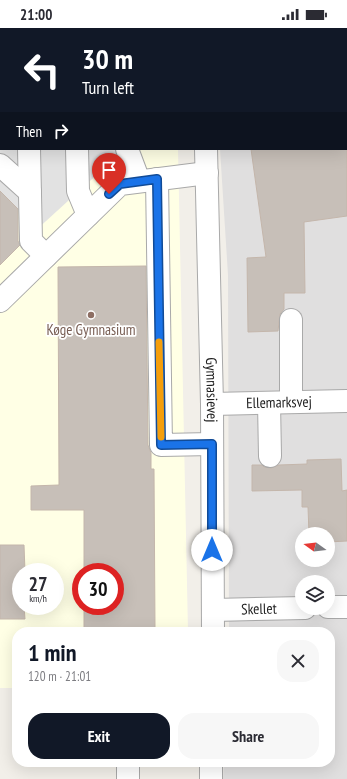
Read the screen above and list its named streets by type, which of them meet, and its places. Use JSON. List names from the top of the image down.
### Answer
{
  "streets": {
    "street": ["Gymnasievej", "Ellemarksvej", "Skellet"]
  },
  "crossings": [
    ["Gymnasievej", "Ellemarksvej"],
    ["Gymnasievej", "Skellet"]
  ],
  "places": ["Køge Gymnasium"],
  "north": "left",
  "page": {
    "status": "21:00",
    "turn": ["30 m", "Turn left"],
    "then": "Then",
    "speed": "27 km/h",
    "limit": "30",
    "heading": ["1 min", "120 m · 21:01"],
    "buttons": ["Exit", "Share"]
  }
}
